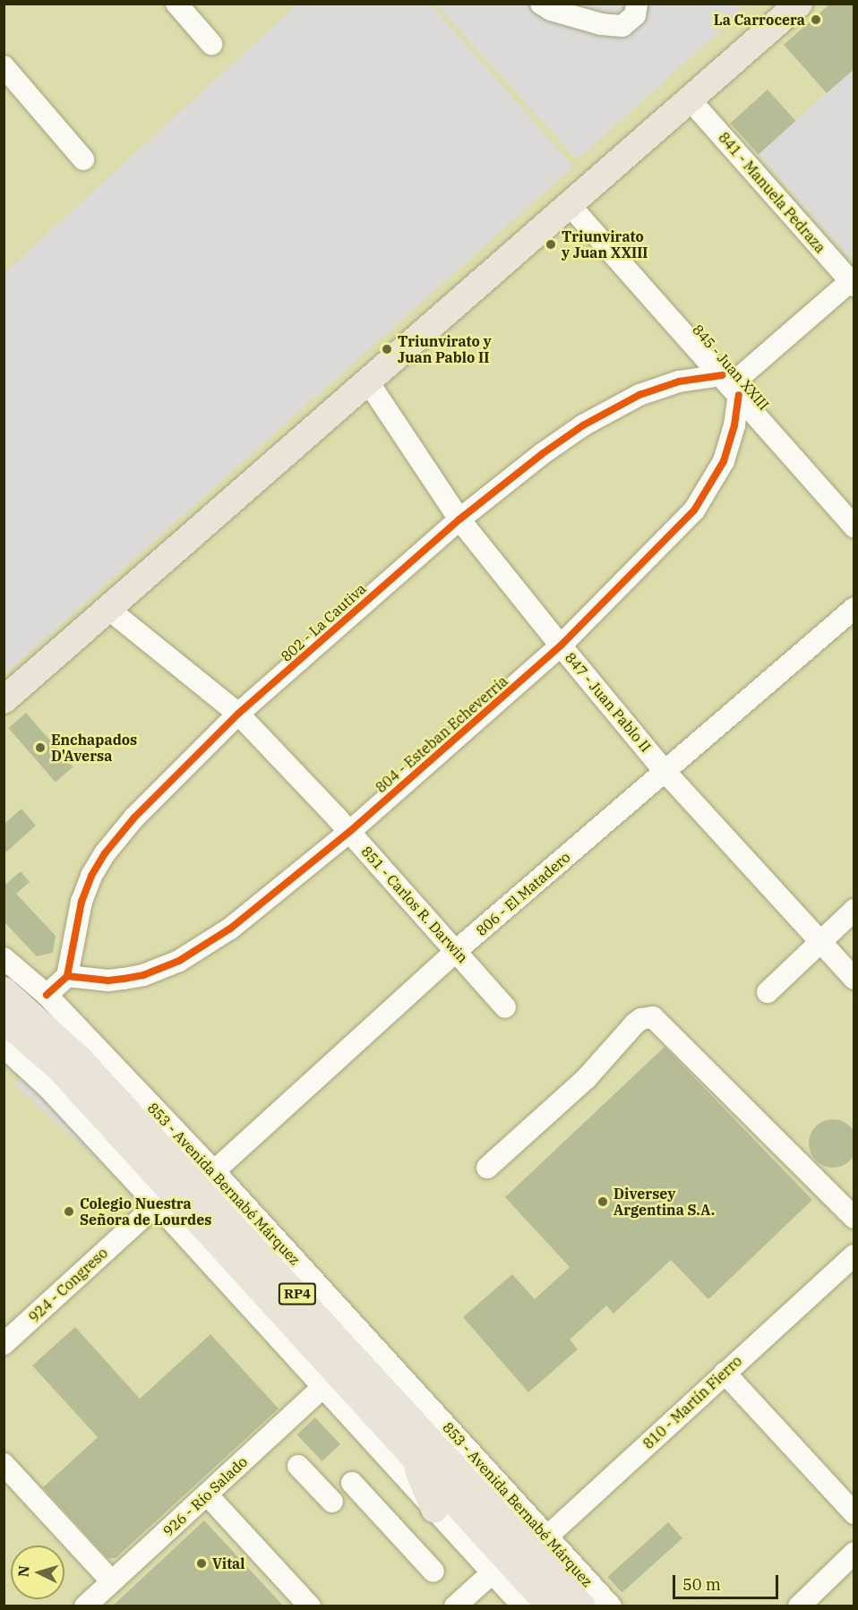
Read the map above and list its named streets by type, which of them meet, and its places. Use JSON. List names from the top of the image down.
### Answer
{
  "streets": {
    "main road": ["853 - Avenida Bernabé Márquez", "RP4"],
    "street": [
      "841 - Manuela Pedraza",
      "845 - Juan XXIII",
      "802 - La Cautiva",
      "847 - Juan Pablo II",
      "804 - Esteban Echeverría",
      "806 - El Matadero",
      "851 - Carlos R. Darwin",
      "924 - Congreso",
      "810 - Martín Fierro",
      "926 - Río Salado"
    ]
  },
  "crossings": [
    ["845 - Juan XXIII", "802 - La Cautiva"],
    ["845 - Juan XXIII", "804 - Esteban Echeverría"],
    ["802 - La Cautiva", "847 - Juan Pablo II"],
    ["802 - La Cautiva", "804 - Esteban Echeverría"],
    ["802 - La Cautiva", "851 - Carlos R. Darwin"],
    ["847 - Juan Pablo II", "804 - Esteban Echeverría"],
    ["847 - Juan Pablo II", "806 - El Matadero"],
    ["804 - Esteban Echeverría", "851 - Carlos R. Darwin"],
    ["806 - El Matadero", "851 - Carlos R. Darwin"],
    ["806 - El Matadero", "853 - Avenida Bernabé Márquez"],
    ["853 - Avenida Bernabé Márquez", "810 - Martín Fierro"]
  ],
  "places": [
    "La Carrocera",
    "Triunvirato y Juan XXIII",
    "Triunvirato y Juan Pablo II",
    "Enchapados D'Aversa",
    "Diversey Argentina S.A.",
    "Colegio Nuestra Señora de Lourdes",
    "Vital"
  ],
  "scale_bar": "50 m",
  "north": "left"
}
